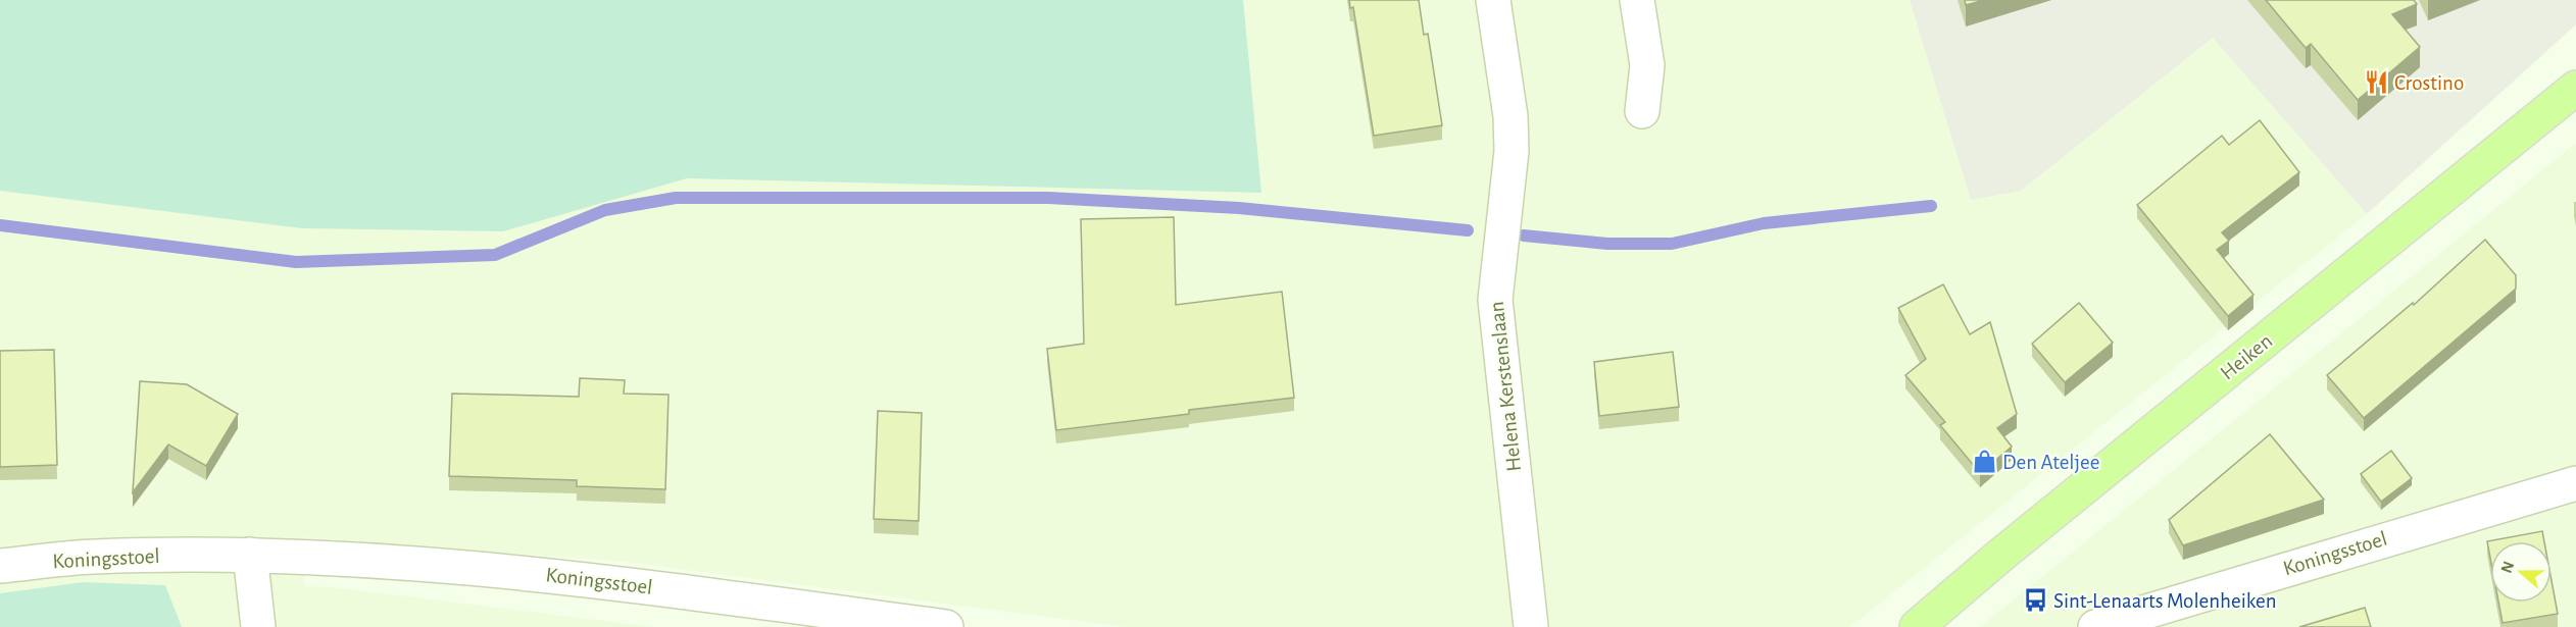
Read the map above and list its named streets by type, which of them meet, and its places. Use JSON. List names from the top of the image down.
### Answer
{
  "streets": {
    "main road": ["Heiken"],
    "street": ["Helena Kerstenslaan", "Koningsstoel"]
  },
  "places": {
    "restaurant": ["Crostino"],
    "shop": ["Den Ateljee"],
    "bus stop": ["Sint-Lenaarts Molenheiken"]
  },
  "north": "left"
}
